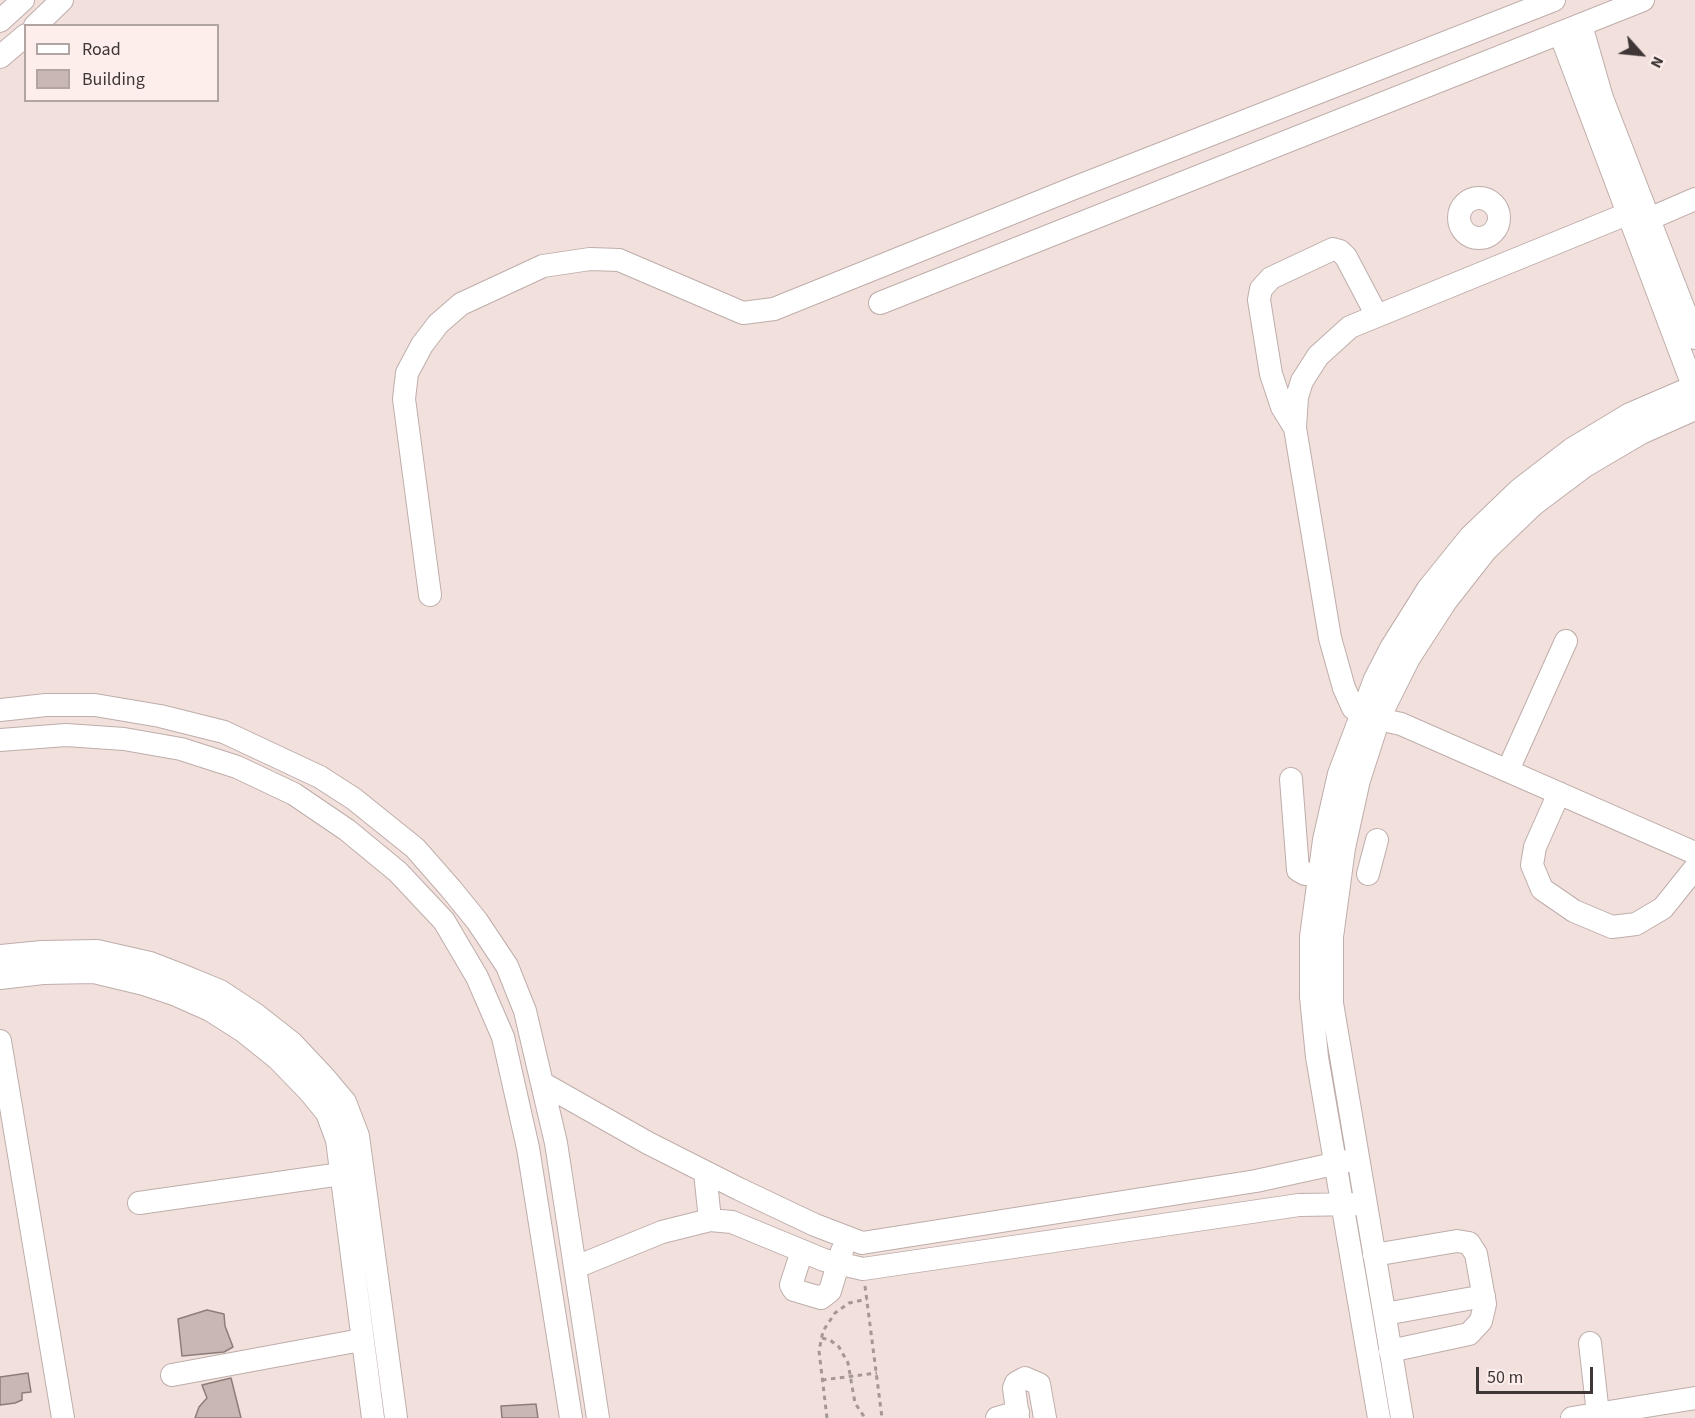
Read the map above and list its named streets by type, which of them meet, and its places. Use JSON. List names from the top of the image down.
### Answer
{
  "legend": ["Road", "Building"],
  "scale_bar": "50 m",
  "north": "bottom right"
}
